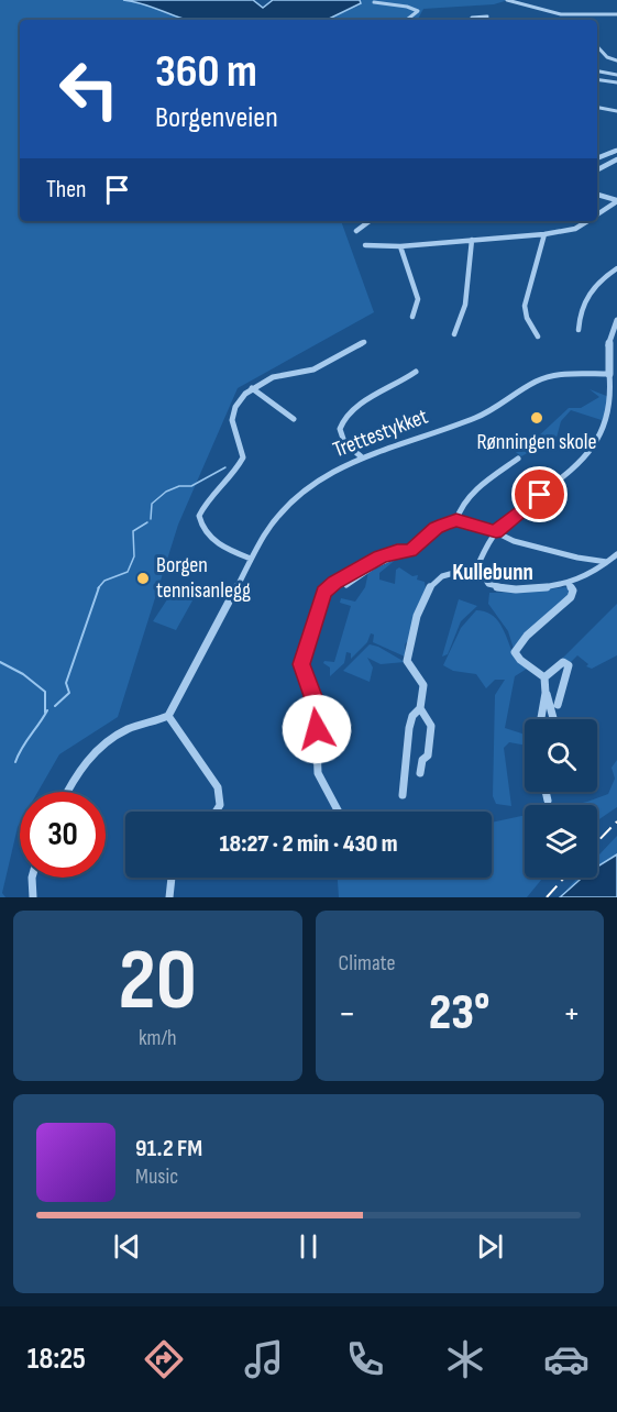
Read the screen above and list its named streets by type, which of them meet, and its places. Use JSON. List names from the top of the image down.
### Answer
{
  "streets": {
    "street": ["Trettestykket"]
  },
  "districts": ["Kullebunn"],
  "places": ["Rønningen skole", "Borgen tennisanlegg"],
  "page": {
    "turn": ["360 m", "Borgenveien"],
    "then": "Then",
    "limit": "30",
    "trip": "18:27 · 2 min · 430 m",
    "tile": [
      ["20", "km/h"],
      "Climate"
    ],
    "heat": ["−", "23°", "+"],
    "song": ["91.2 FM", "Music"],
    "tabs": "18:25"
  }
}
